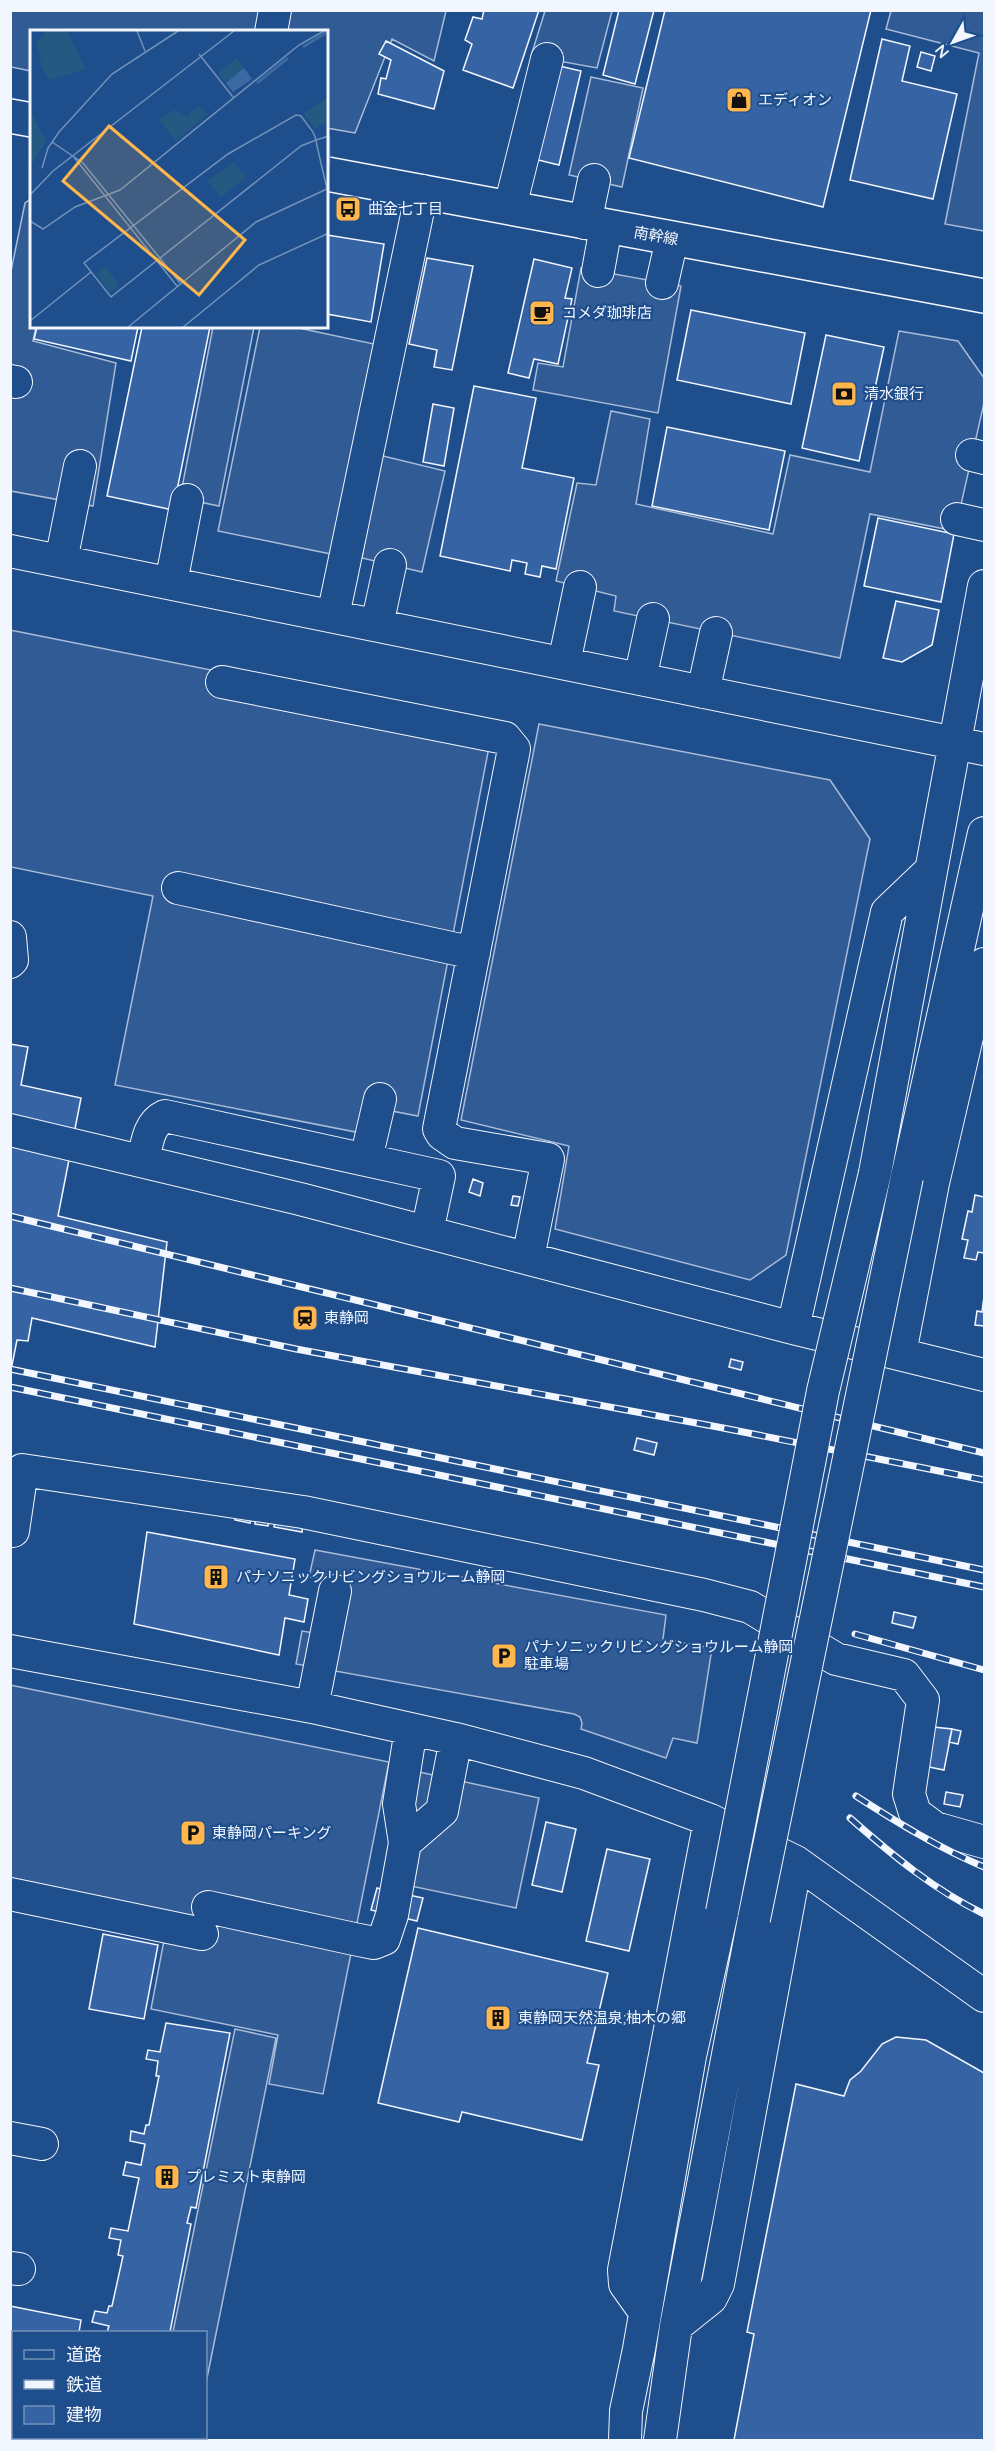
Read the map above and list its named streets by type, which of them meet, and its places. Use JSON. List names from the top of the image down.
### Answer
{
  "streets": {
    "main road": ["南幹線"]
  },
  "places": {
    "shop": ["エディオン"],
    "bus stop": ["曲金七丁目"],
    "cafe": ["コメダ珈琲店"],
    "bank": ["清水銀行"],
    "station": ["東静岡"],
    "building": ["パナソニックリビングショウルーム静岡", "東静岡天然温泉;柚木の郷", "プレミスト東静岡"],
    "parking": ["パナソニックリビングショウルーム静岡 駐車場", "東静岡パーキング"]
  },
  "legend": ["道路", "鉄道", "建物"],
  "north": "bottom left"
}
